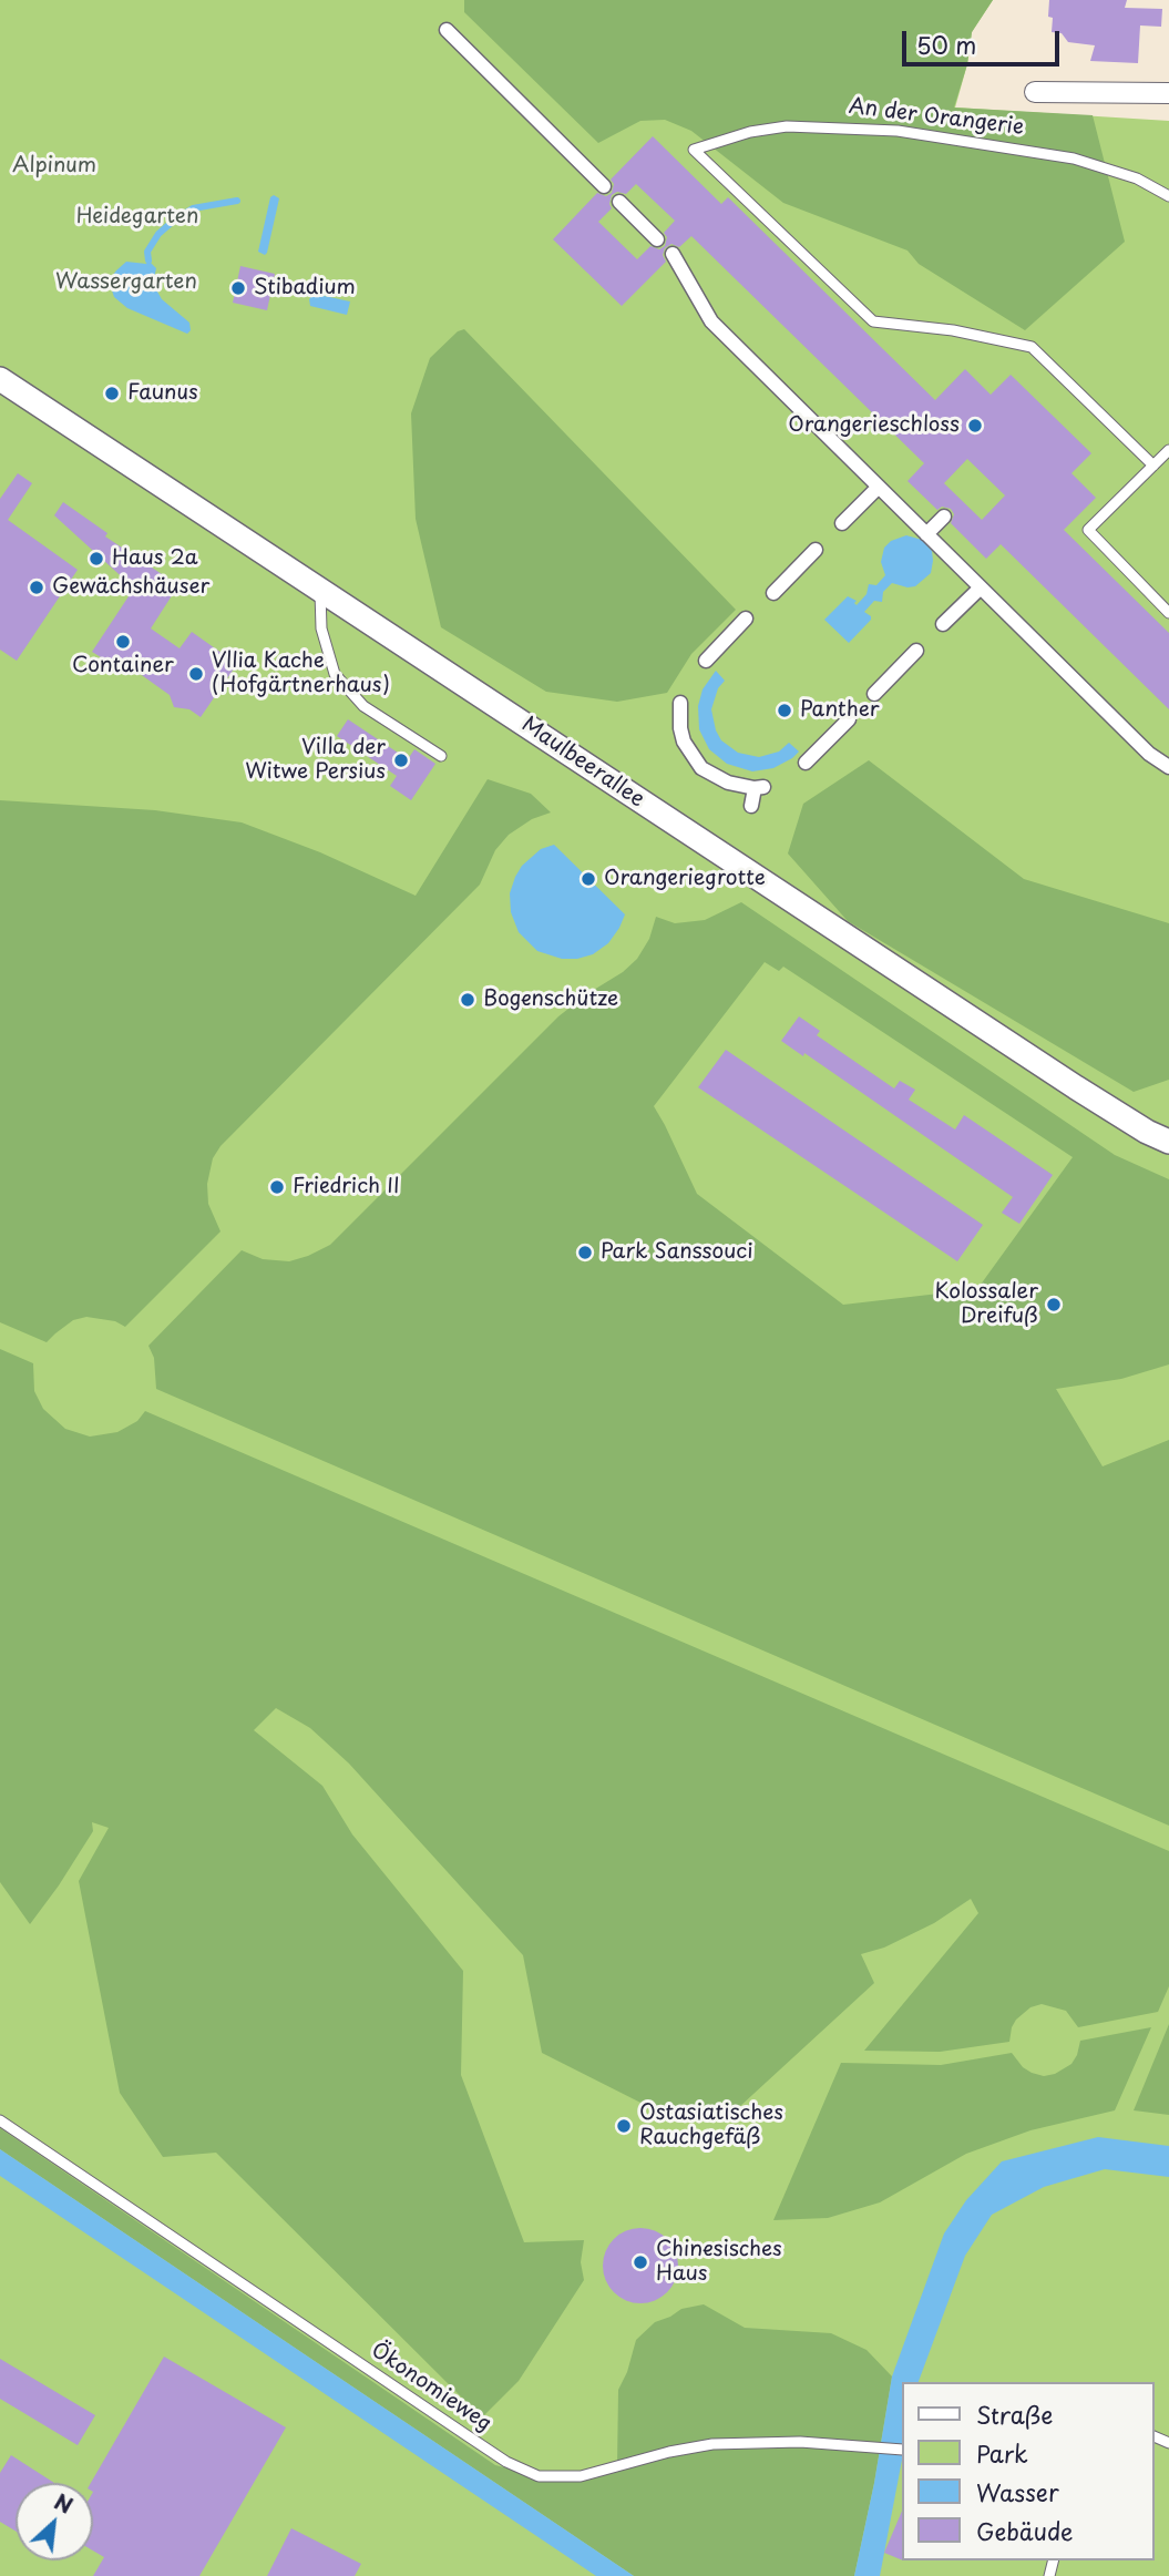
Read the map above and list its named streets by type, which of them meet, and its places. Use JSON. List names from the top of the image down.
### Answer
{
  "streets": {
    "street": ["Maulbeerallee"],
    "lane": ["An der Orangerie", "Ökonomieweg"]
  },
  "parks": ["Alpinum", "Heidegarten", "Wassergarten"],
  "places": [
    "Stibadium",
    "Faunus",
    "Orangerieschloss",
    "Haus 2a",
    "Gewächshäuser",
    "Container",
    "Vllia Kache (Hofgärtnerhaus)",
    "Panther",
    "Villa der Witwe Persius",
    "Orangeriegrotte",
    "Bogenschütze",
    "Friedrich II",
    "Park Sanssouci",
    "Kolossaler Dreifuß",
    "Ostasiatisches Rauchgefäß",
    "Chinesisches Haus"
  ],
  "legend": [
    "Straße",
    "Park",
    "Wasser",
    "Gebäude"
  ],
  "scale_bar": "50 m",
  "north": "top right"
}
